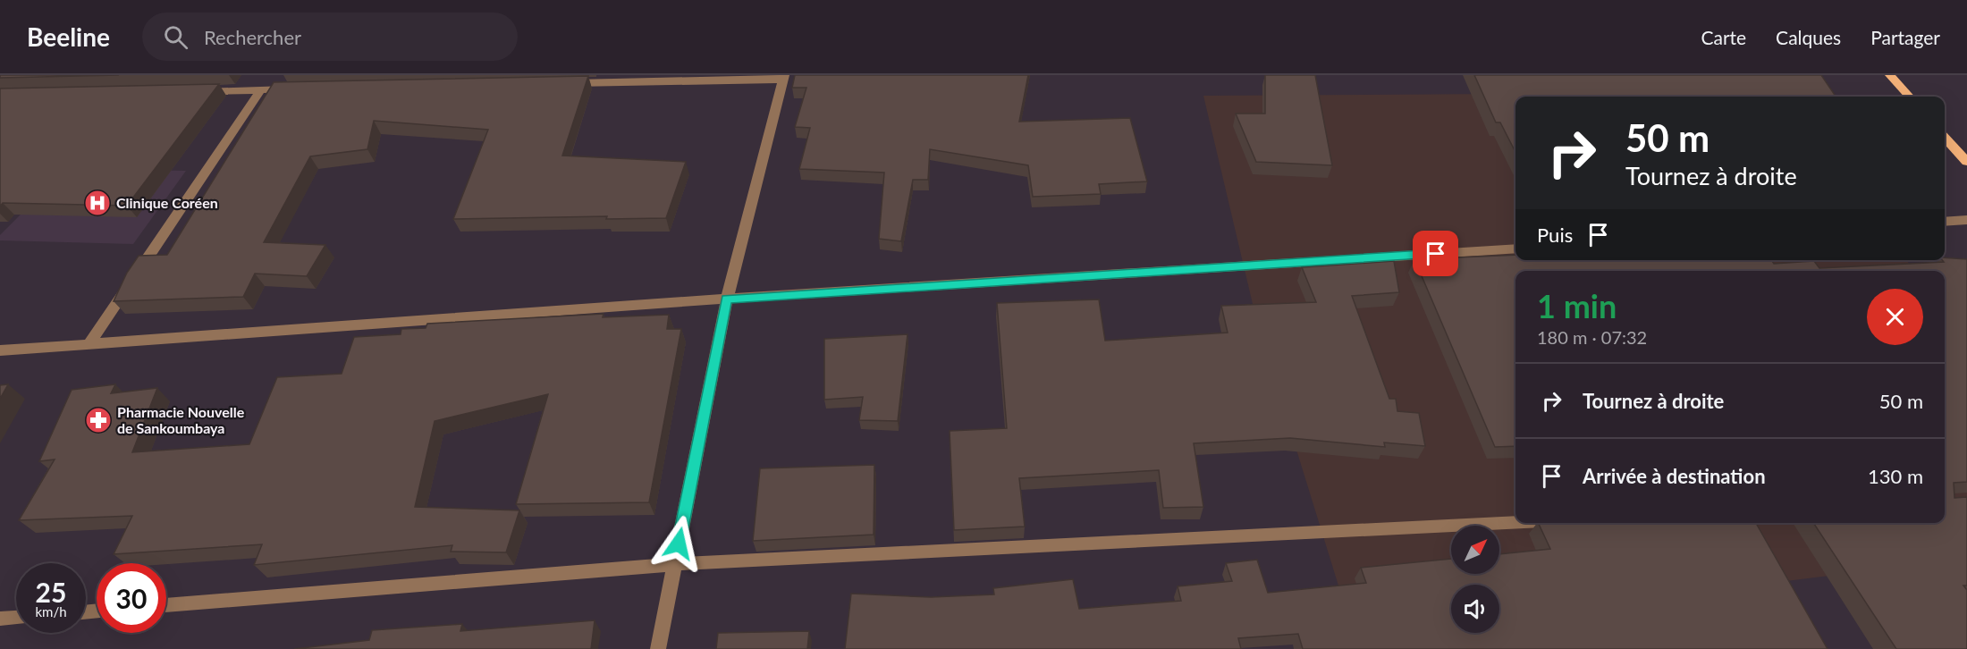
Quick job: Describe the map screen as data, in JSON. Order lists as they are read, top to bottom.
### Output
{
  "places": {
    "hospital": ["Clinique Coréen"],
    "pharmacy": ["Pharmacie Nouvelle de Sankoumbaya"]
  },
  "north": "top right",
  "page": {
    "header": "Beeline",
    "search": "Rechercher",
    "nav": ["Carte", "Calques", "Partager"],
    "turn": ["50 m", "Tournez à droite"],
    "then": "Puis",
    "heading": ["1 min", "180 m · 07:32"],
    "list": [
      {
        "name": "Tournez à droite",
        "value": "50 m"
      },
      {
        "name": "Arrivée à destination",
        "value": "130 m"
      }
    ],
    "speed": "25 km/h",
    "limit": "30"
  }
}
